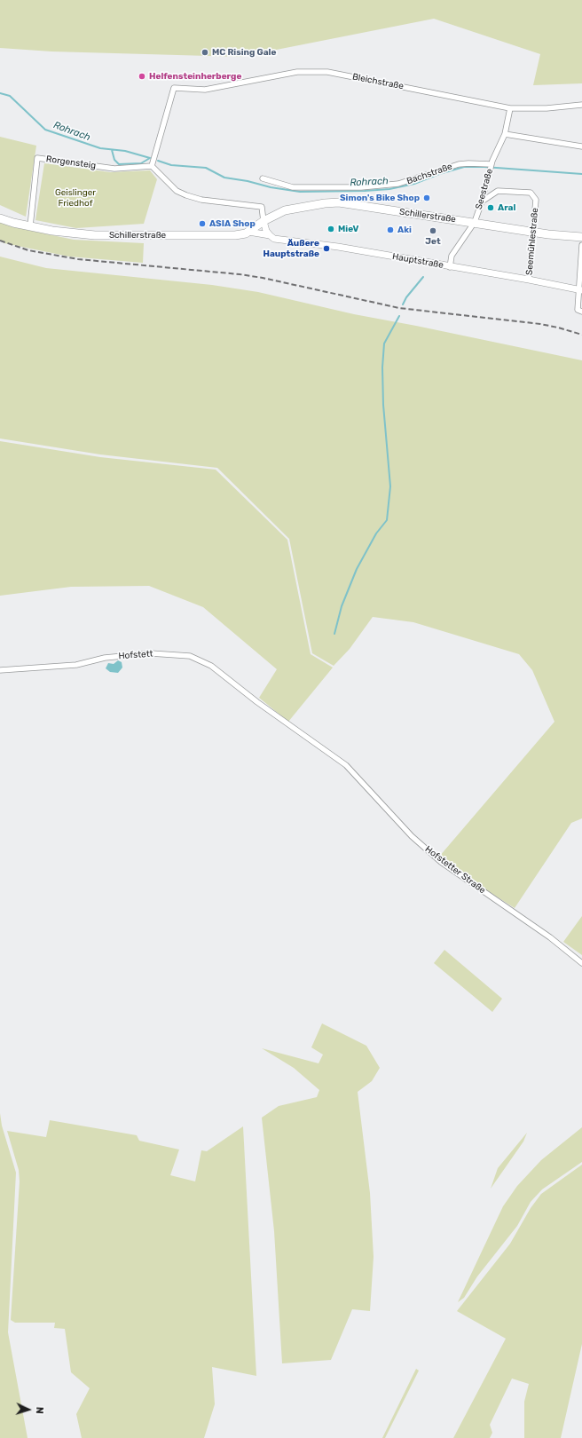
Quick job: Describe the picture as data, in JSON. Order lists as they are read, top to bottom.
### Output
{
  "streets": {
    "main road": ["Schillerstraße"],
    "street": [
      "Bleichstraße",
      "Rorgensteig",
      "Bachstraße",
      "Seestraße",
      "Seemühlestraße",
      "Hauptstraße",
      "Hofstett",
      "Hofstetter Straße"
    ]
  },
  "crossings": [
    ["Bleichstraße", "Rorgensteig"],
    ["Bleichstraße", "Seestraße"],
    ["Rorgensteig", "Schillerstraße"],
    ["Bachstraße", "Seestraße"],
    ["Seestraße", "Schillerstraße"],
    ["Seestraße", "Seemühlestraße"],
    ["Seestraße", "Hauptstraße"],
    ["Schillerstraße", "Seemühlestraße"],
    ["Schillerstraße", "Hauptstraße"],
    ["Seemühlestraße", "Hauptstraße"],
    ["Hofstett", "Hofstetter Straße"]
  ],
  "water": ["Rohrach"],
  "parks": ["Geislinger Friedhof"],
  "places": [
    "MC Rising Gale",
    "Helfensteinherberge",
    "Simon's Bike Shop",
    "Aral",
    "ASIA Shop",
    "MieV",
    "Aki",
    "Jet",
    "Äußere Hauptstraße"
  ],
  "north": "right"
}
